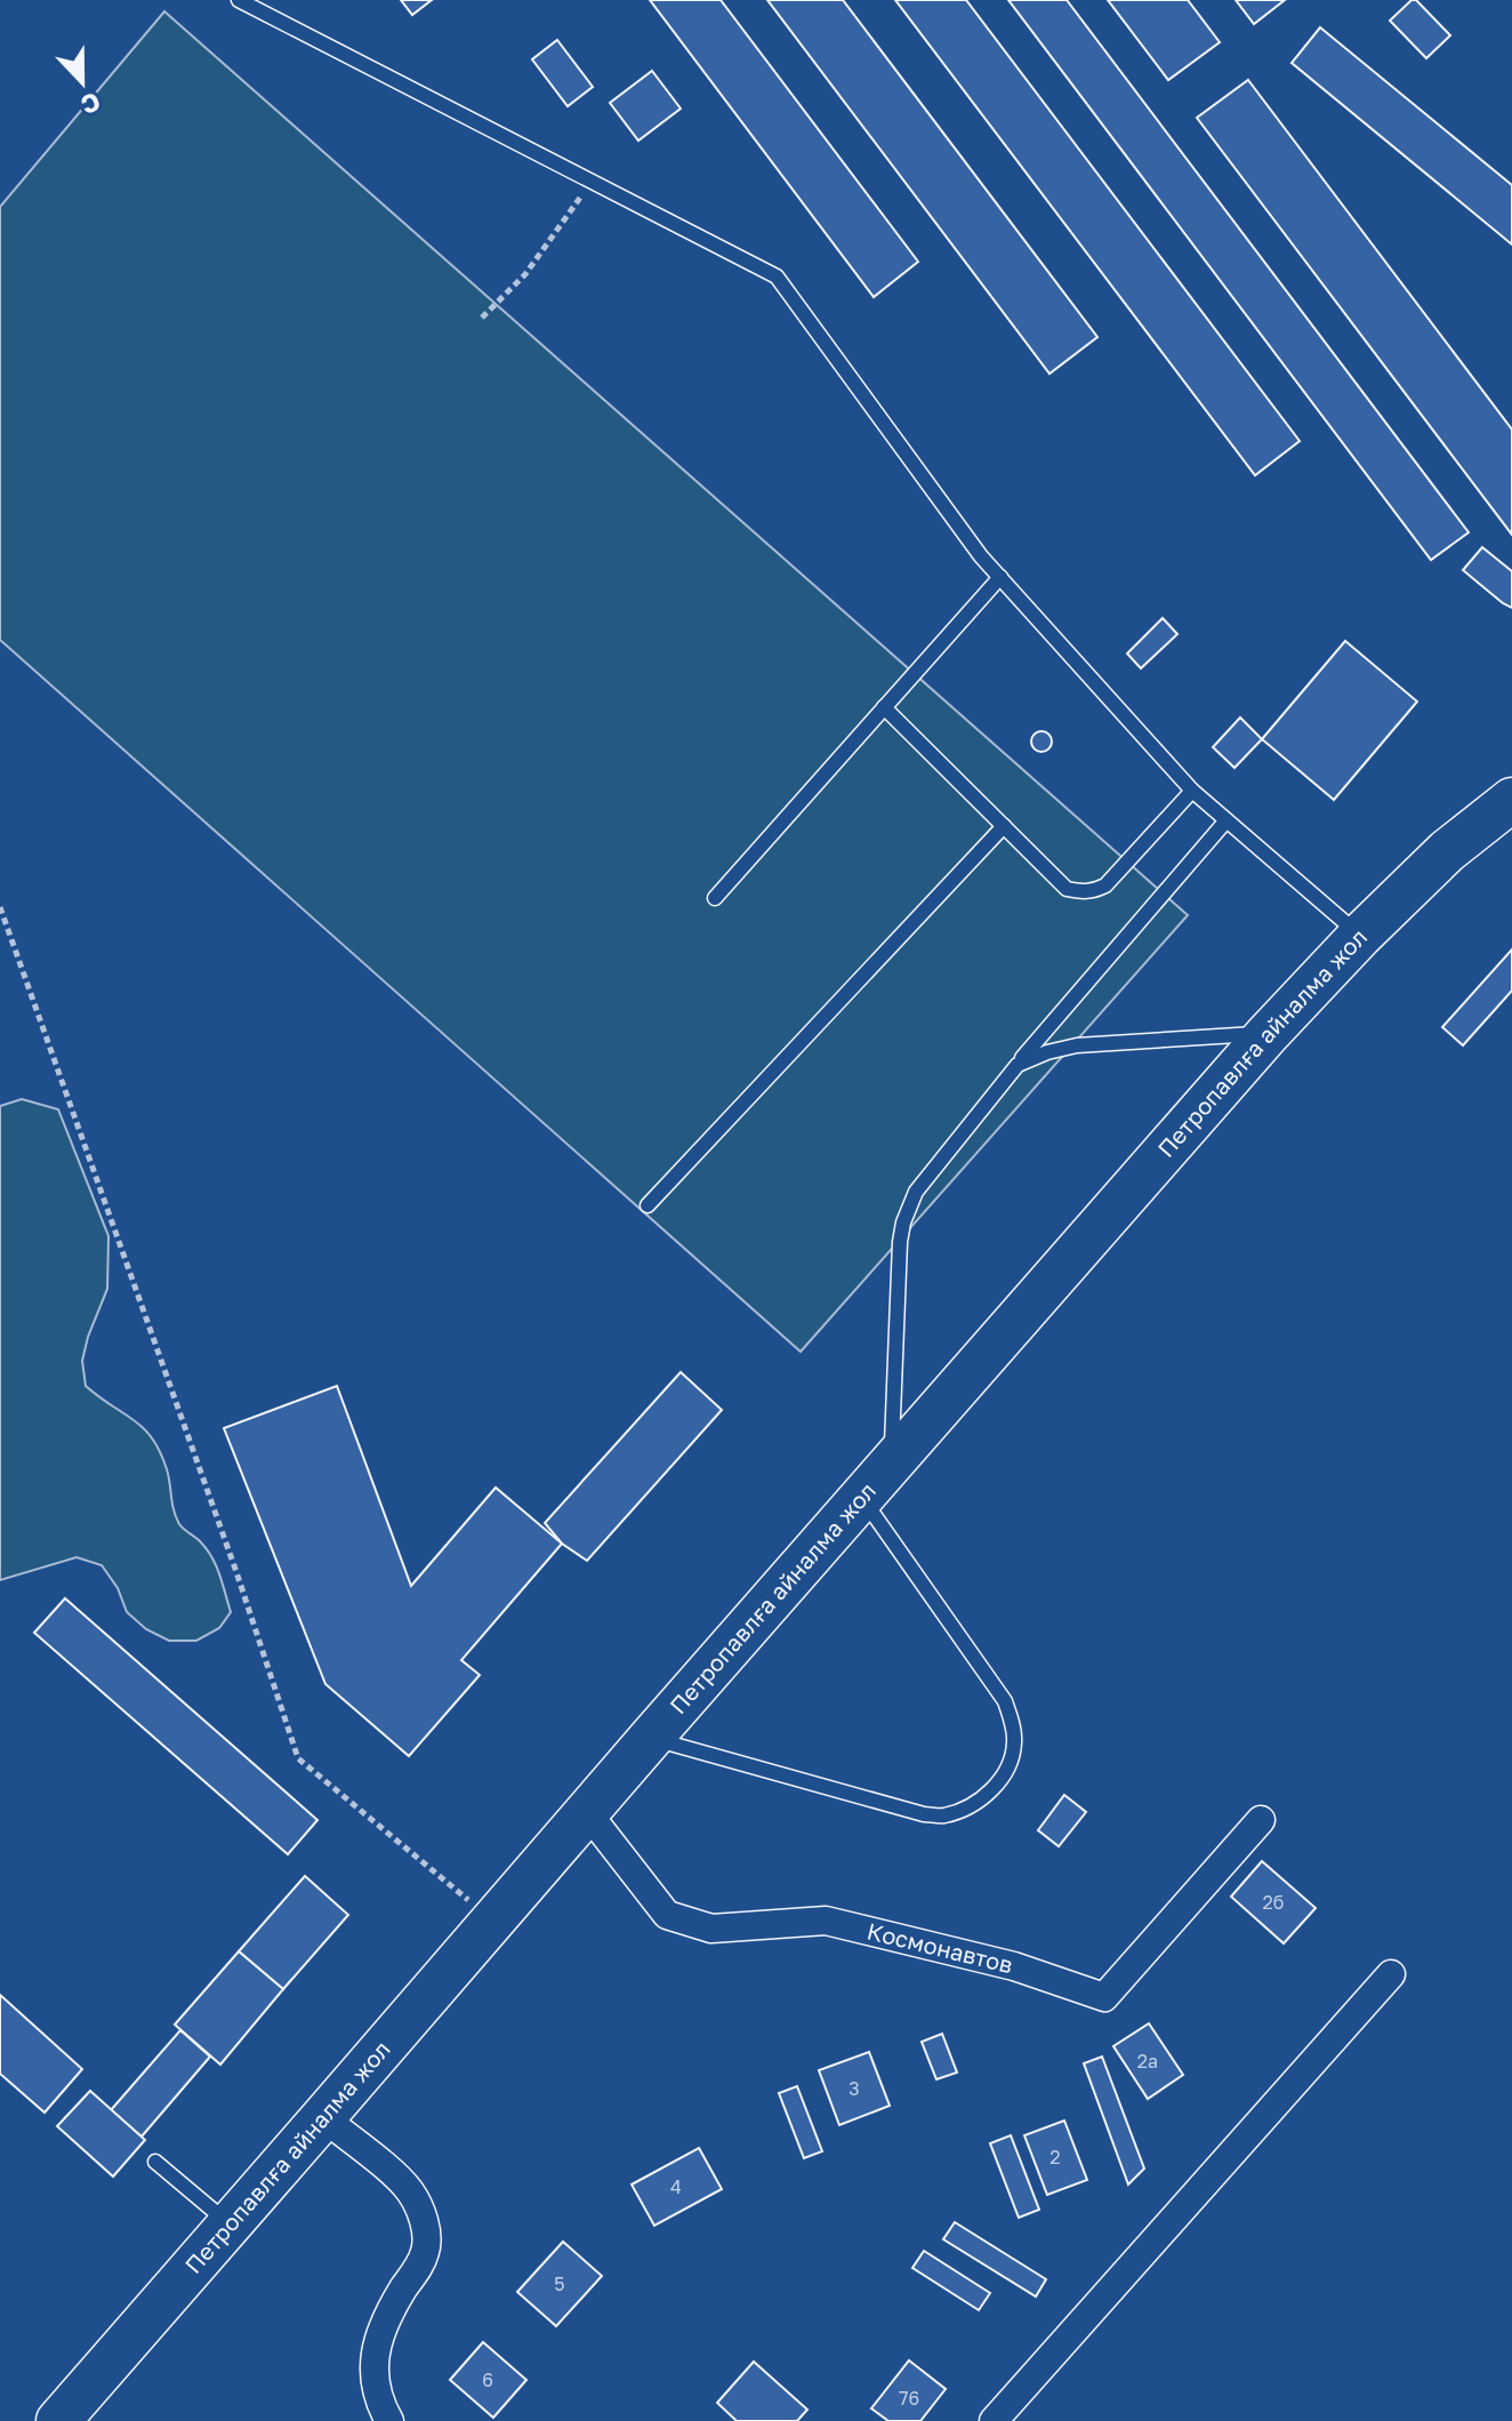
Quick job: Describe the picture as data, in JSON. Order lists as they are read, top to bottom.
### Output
{
  "streets": {
    "highway": ["Петропавлға айналма жол"],
    "street": ["Космонавтов"]
  },
  "crossings": [
    ["Петропавлға айналма жол", "Космонавтов"]
  ],
  "house_numbers": [
    "2б",
    "2а",
    "3",
    "2",
    "4",
    "5",
    "6",
    "76"
  ],
  "north": "bottom"
}
